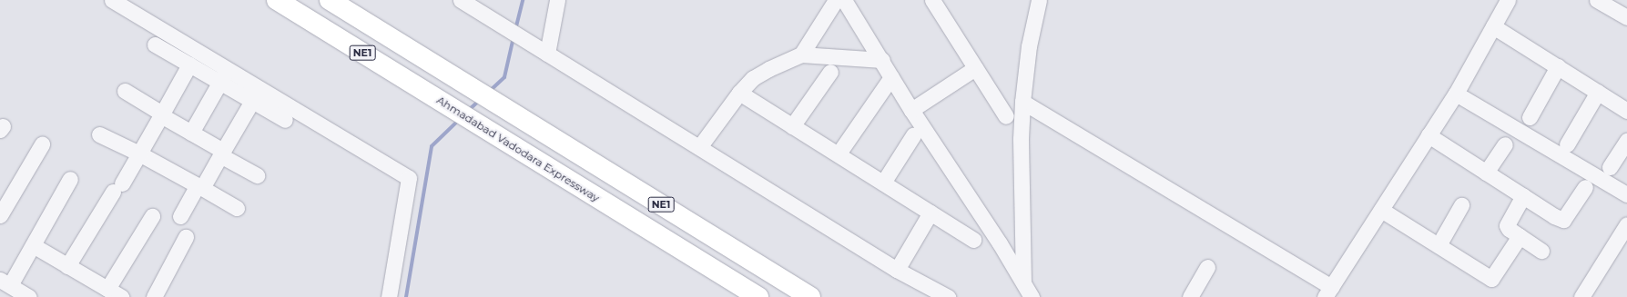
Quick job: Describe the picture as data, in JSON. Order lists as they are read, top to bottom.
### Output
{
  "streets": {
    "highway": ["NE1", "Ahmadabad Vadodara Expressway"]
  }
}
